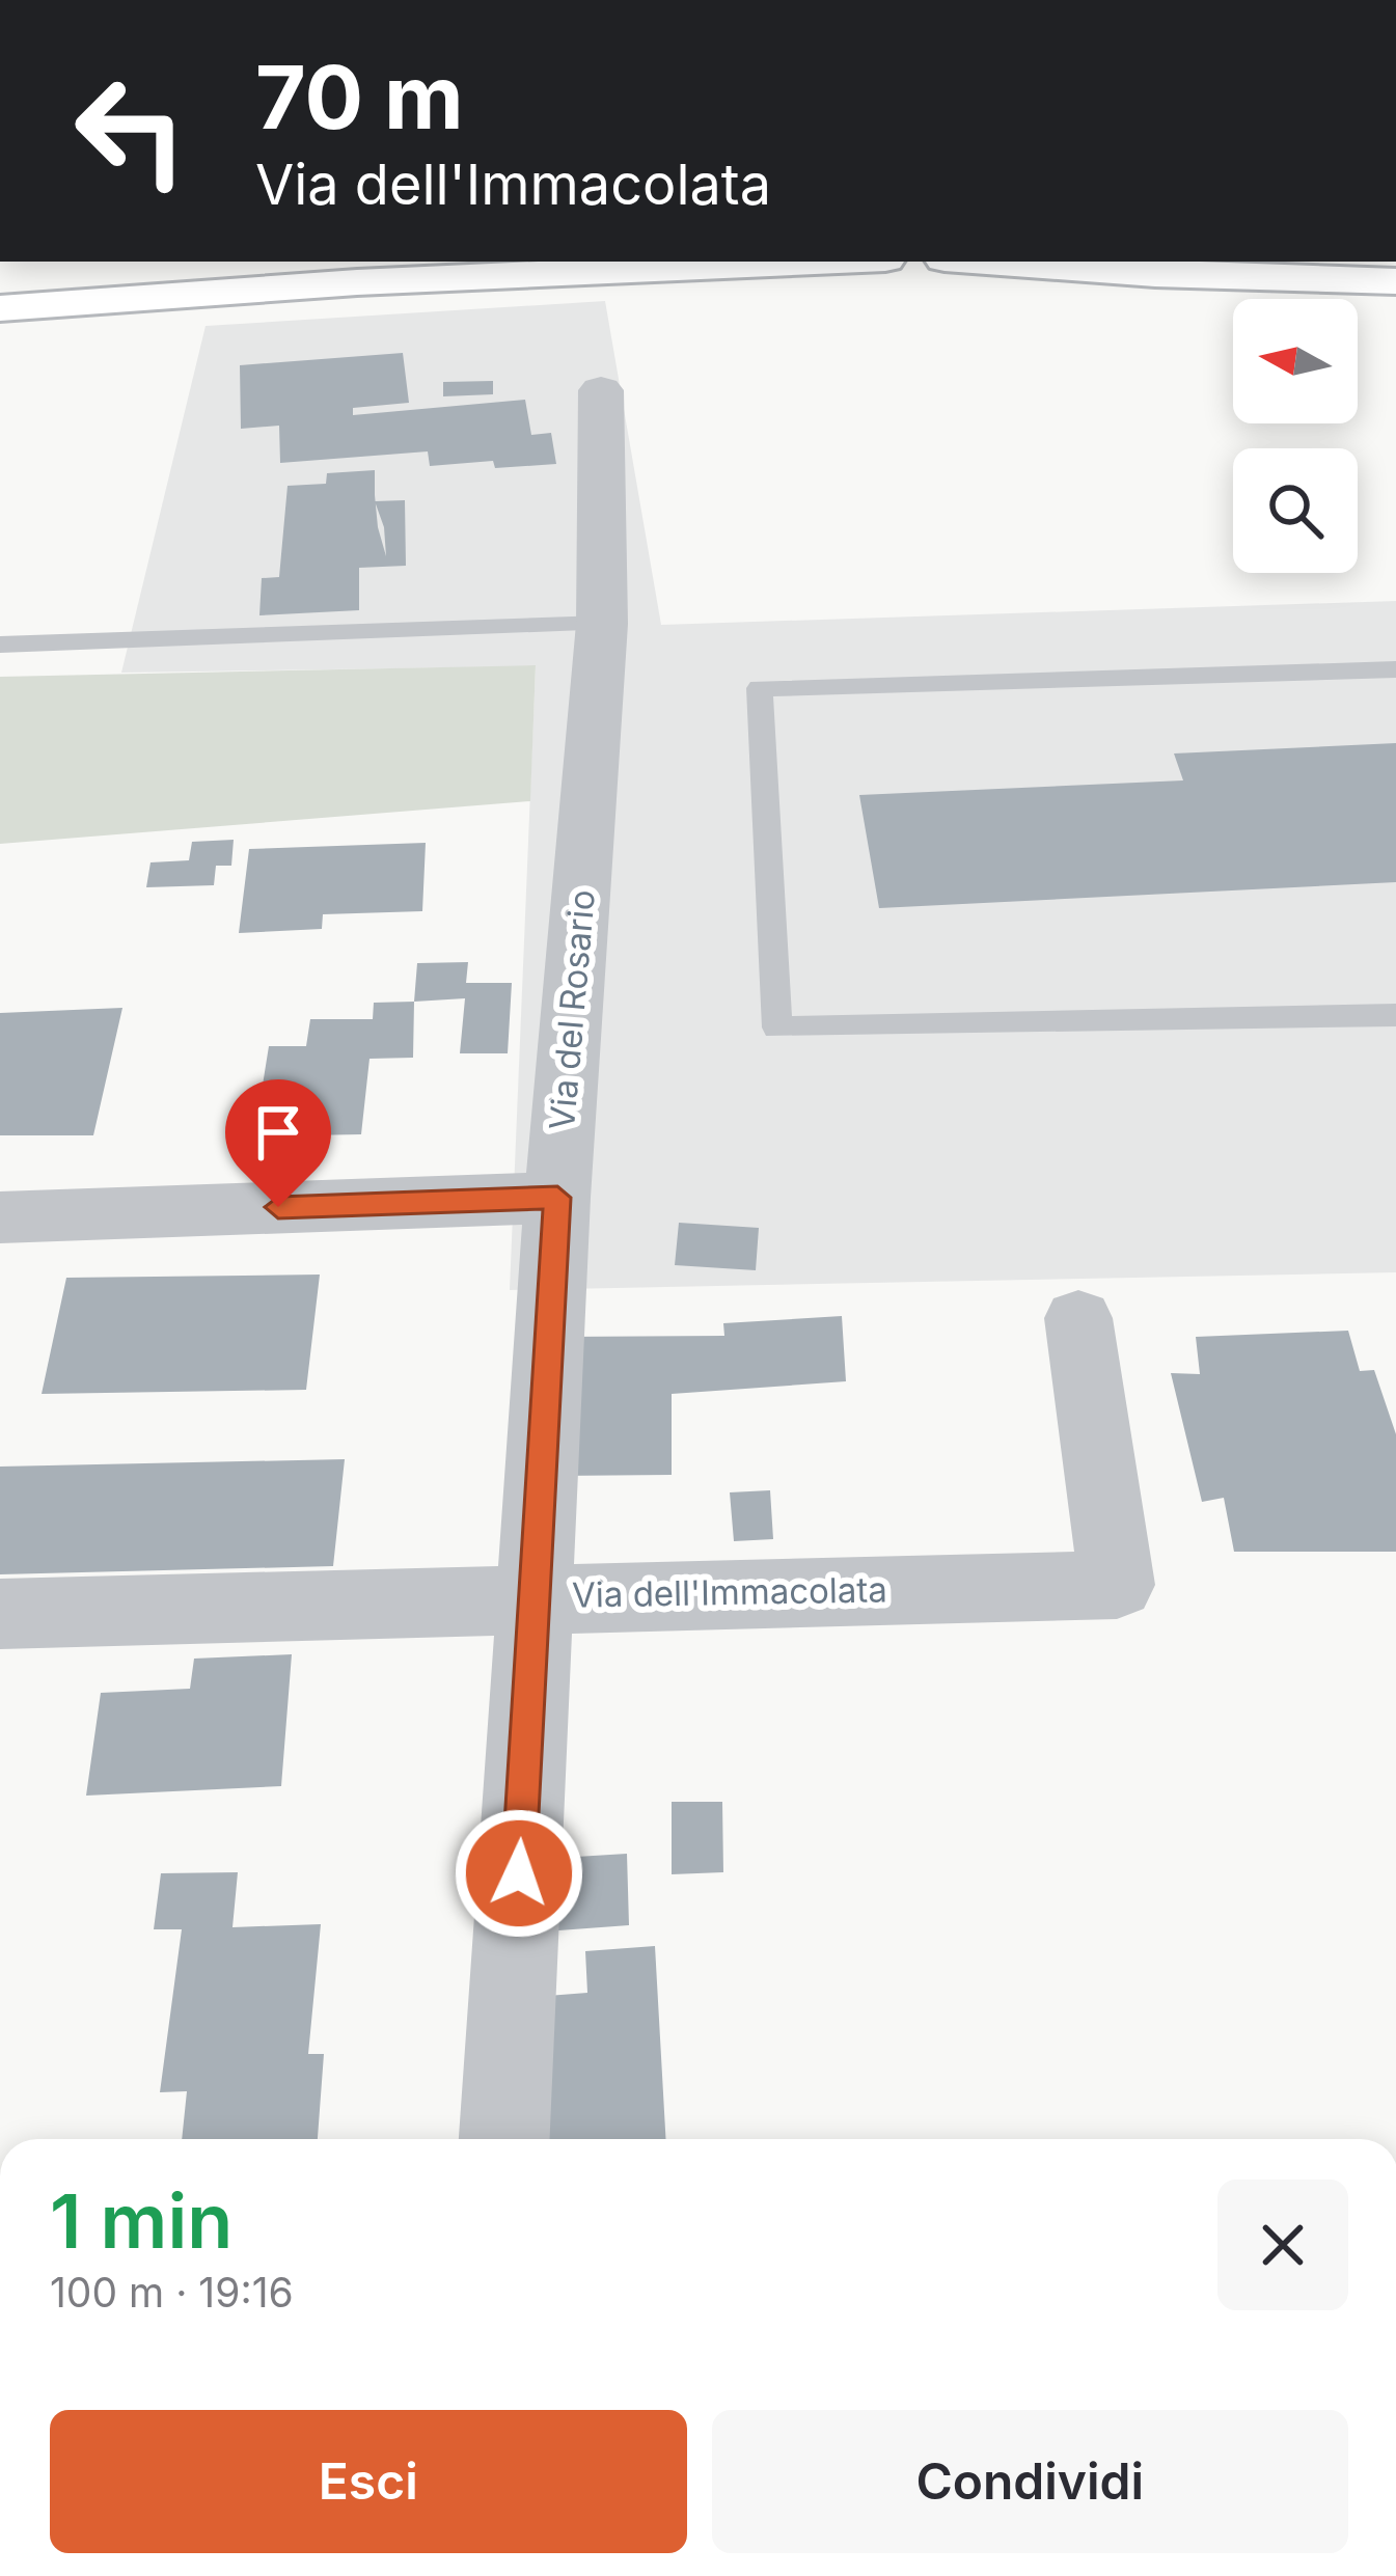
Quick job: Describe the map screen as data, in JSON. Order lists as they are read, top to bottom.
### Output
{
  "streets": {
    "street": ["Via del Rosario", "Via dell'Immacolata"]
  },
  "crossings": [
    ["Via del Rosario", "Via dell'Immacolata"]
  ],
  "north": "left",
  "page": {
    "turn": ["70 m", "Via dell'Immacolata"],
    "heading": ["1 min", "100 m · 19:16"],
    "buttons": ["Esci", "Condividi"]
  }
}
